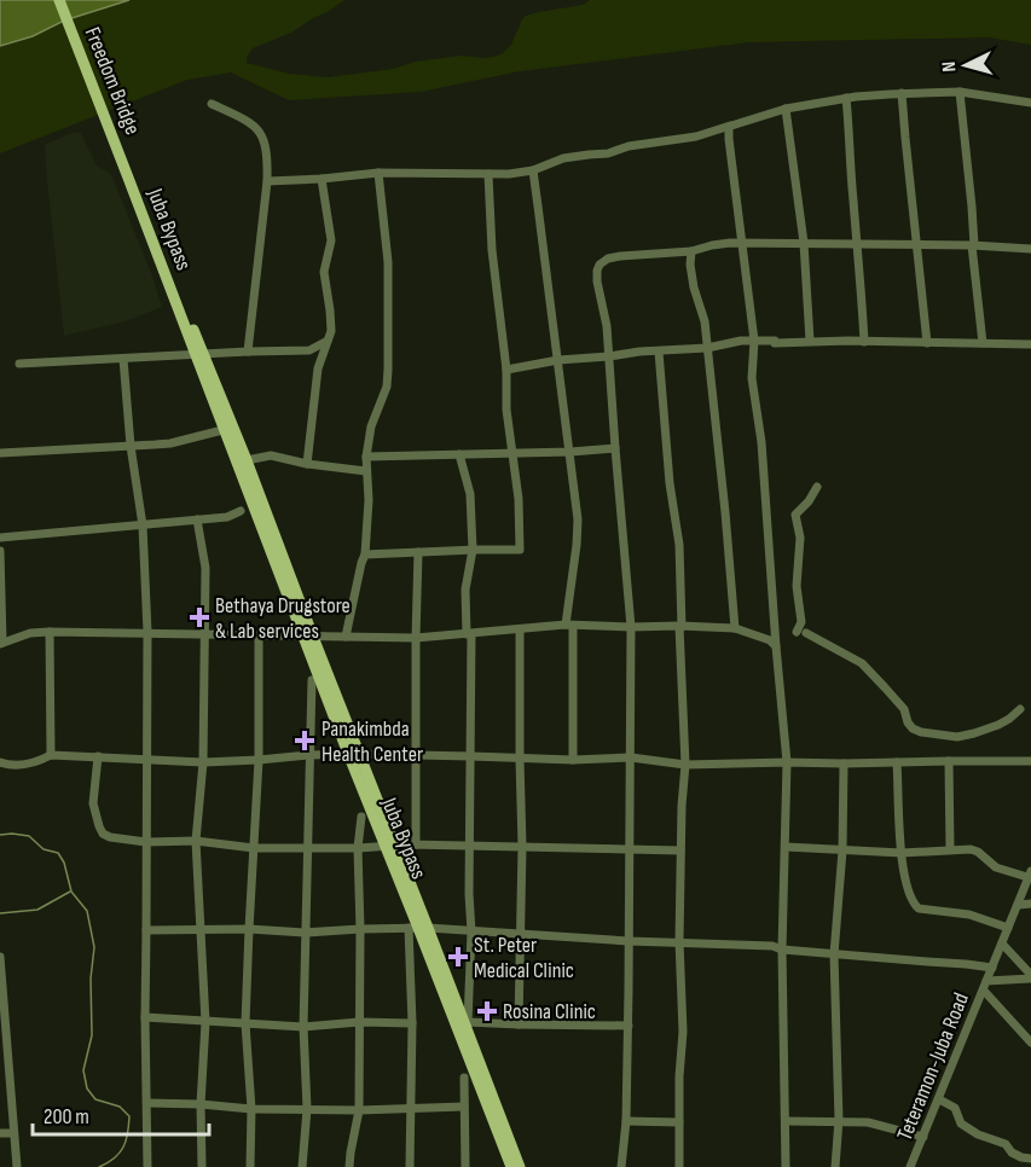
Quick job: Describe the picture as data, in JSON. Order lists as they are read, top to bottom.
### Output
{
  "streets": {
    "main road": ["Freedom Bridge", "Juba Bypass"],
    "street": ["Teteramon-Juba Road"]
  },
  "crossings": [
    ["Freedom Bridge", "Juba Bypass"]
  ],
  "places": {
    "health": [
      "Bethaya Drugstore & Lab services",
      "Panakimbda Health Center",
      "St. Peter Medical Clinic",
      "Rosina Clinic"
    ]
  },
  "scale_bar": "200 m",
  "north": "left"
}
